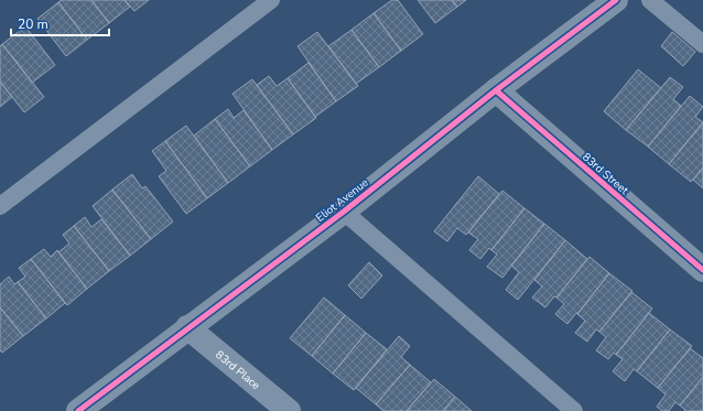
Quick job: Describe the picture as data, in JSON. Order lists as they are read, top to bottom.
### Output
{
  "streets": {
    "street": ["83rd Street", "Eliot Avenue", "83rd Place"]
  },
  "crossings": [
    ["83rd Street", "Eliot Avenue"],
    ["Eliot Avenue", "83rd Place"]
  ],
  "scale_bar": "20 m"
}
